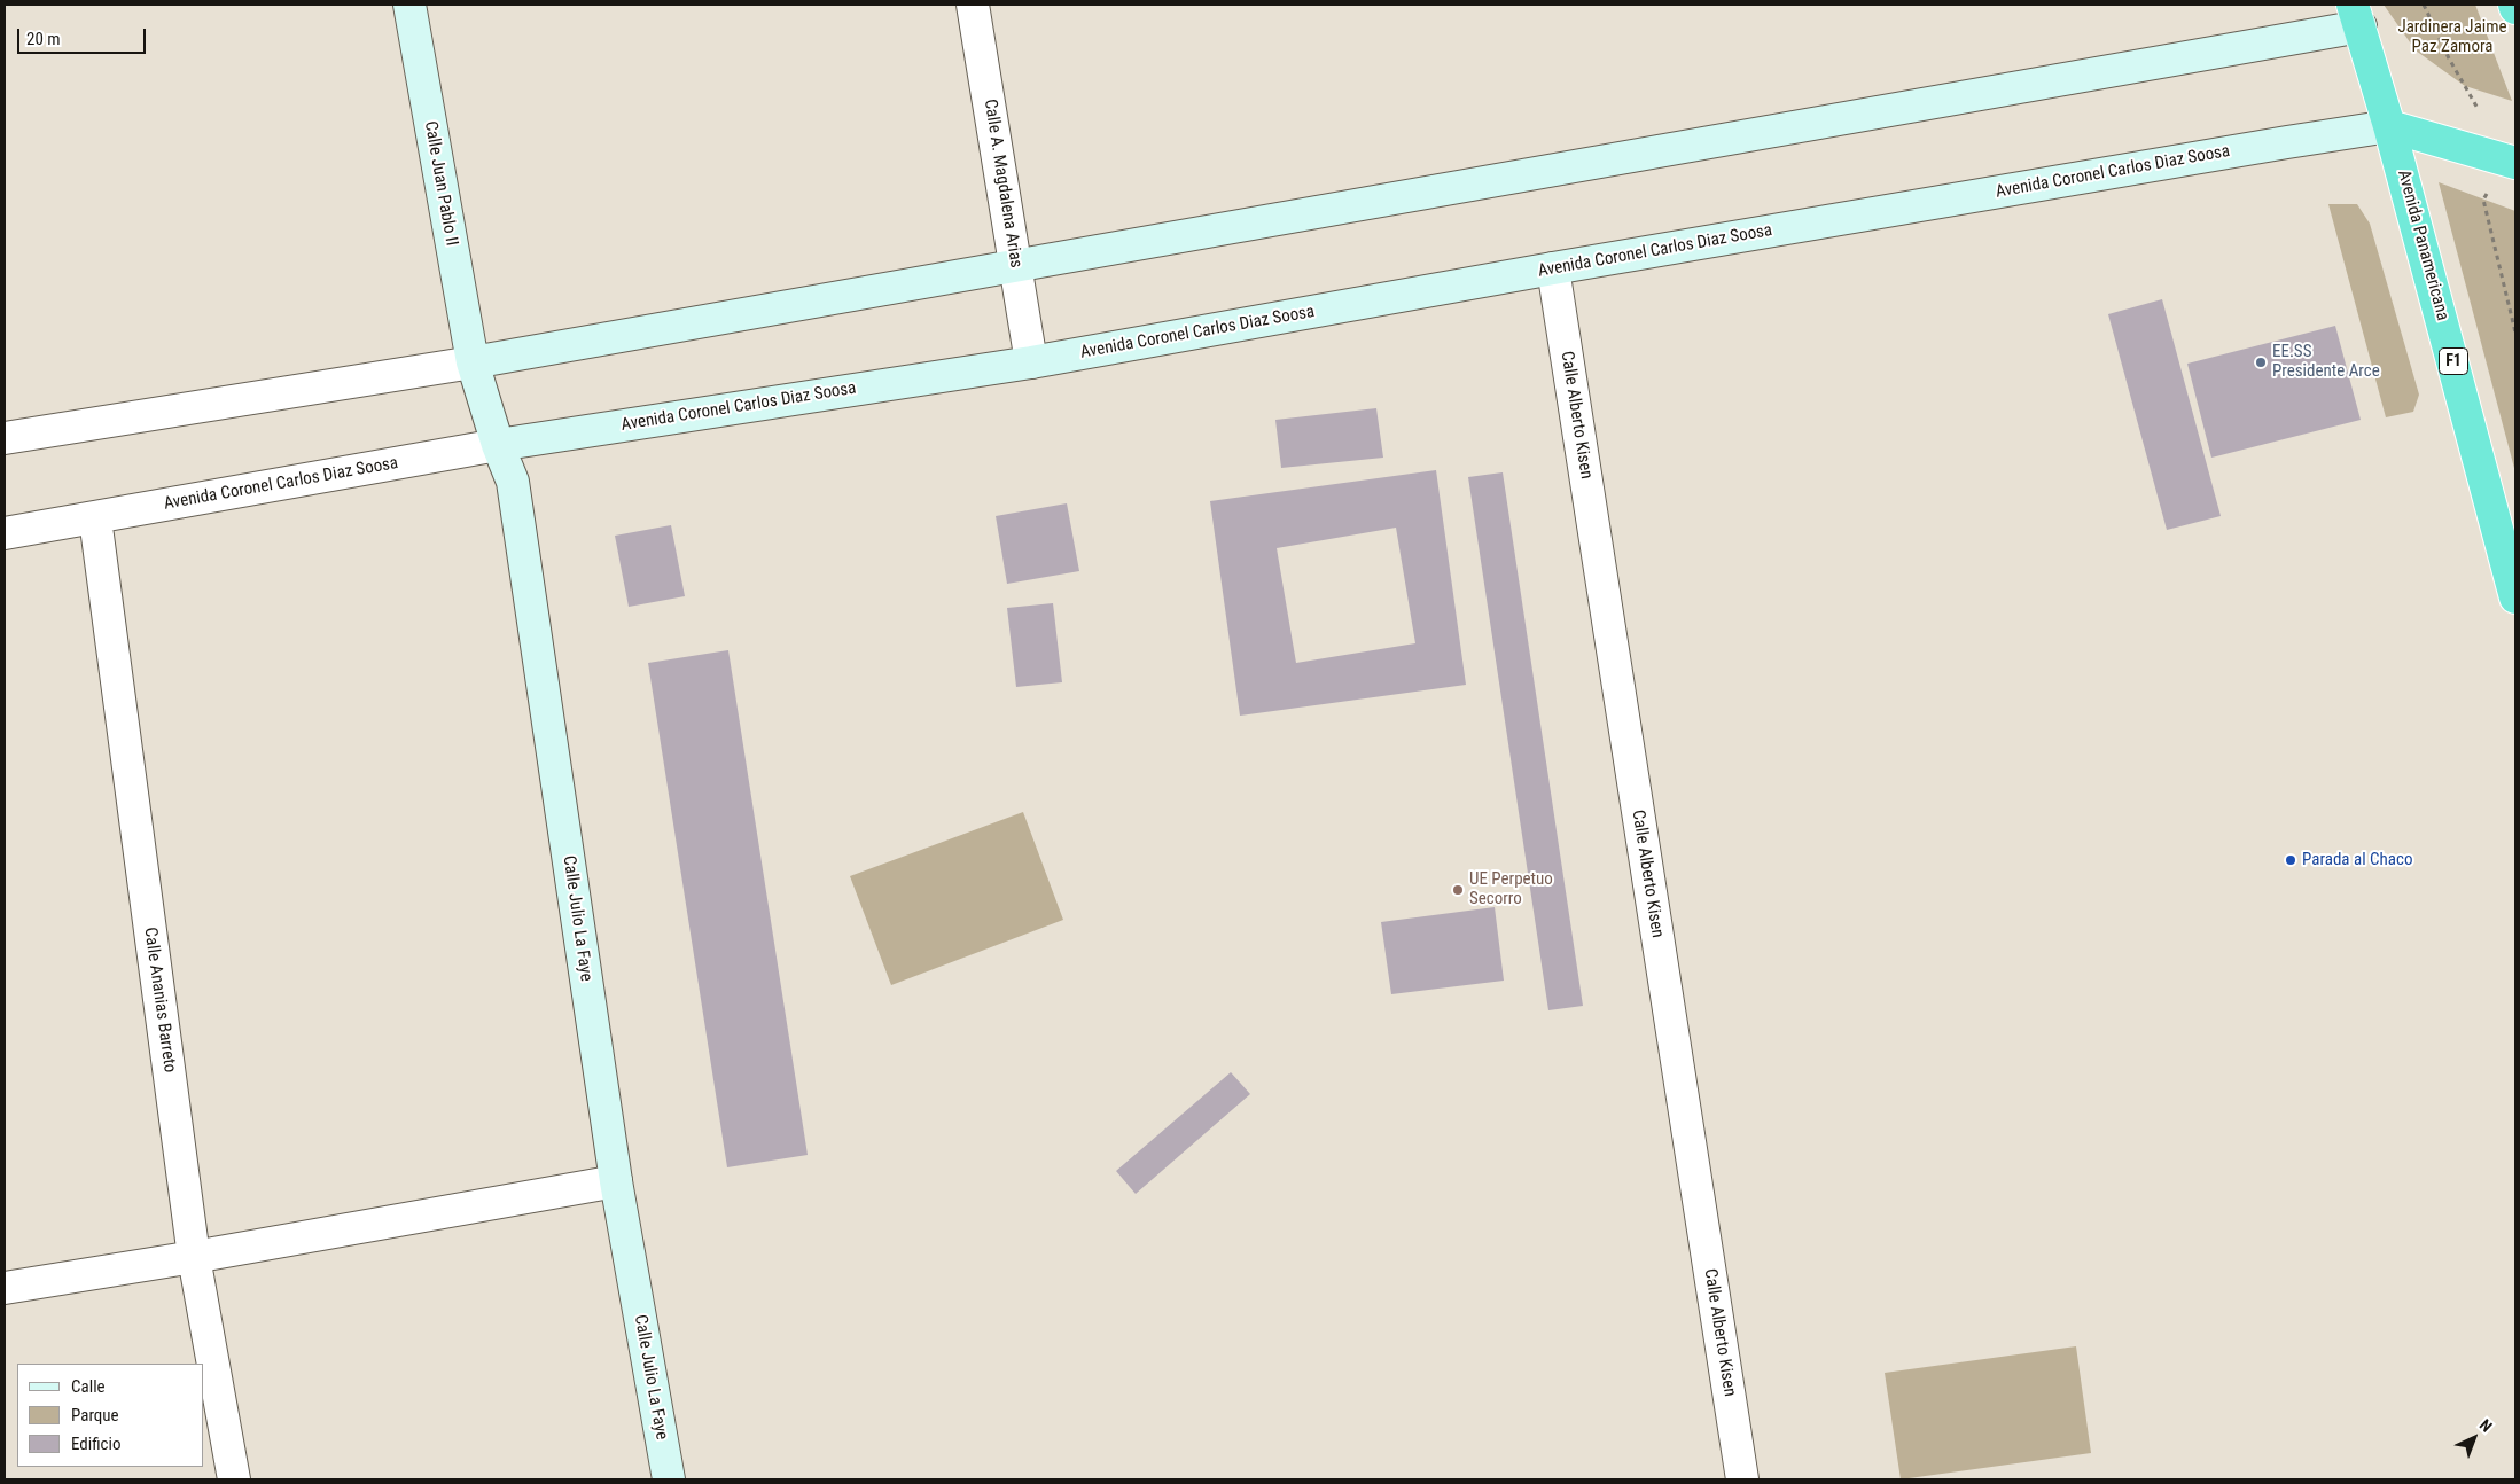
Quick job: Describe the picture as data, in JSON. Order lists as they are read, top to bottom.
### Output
{
  "streets": {
    "highway": ["Avenida Panamericana", "F1"],
    "main road": ["Avenida Coronel Carlos Diaz Soosa", "Calle Juan Pablo II", "Calle Julio La Faye"],
    "street": ["Calle A. Magdalena Arias", "Calle Alberto Kisen", "Calle Ananias Barreto"]
  },
  "crossings": [
    ["Avenida Coronel Carlos Diaz Soosa", "Calle A. Magdalena Arias"],
    ["Avenida Coronel Carlos Diaz Soosa", "Avenida Panamericana"],
    ["Avenida Coronel Carlos Diaz Soosa", "F1"],
    ["Avenida Coronel Carlos Diaz Soosa", "Calle Alberto Kisen"],
    ["Avenida Coronel Carlos Diaz Soosa", "Calle Julio La Faye"],
    ["Avenida Coronel Carlos Diaz Soosa", "Calle Ananias Barreto"],
    ["Calle Juan Pablo II", "Calle Julio La Faye"],
    ["Avenida Panamericana", "F1"]
  ],
  "parks": ["Jardinera Jaime Paz Zamora"],
  "places": ["EE.SS Presidente Arce", "Parada al Chaco", "UE Perpetuo Secorro"],
  "legend": ["Calle", "Parque", "Edificio"],
  "scale_bar": "20 m",
  "north": "top right"
}
